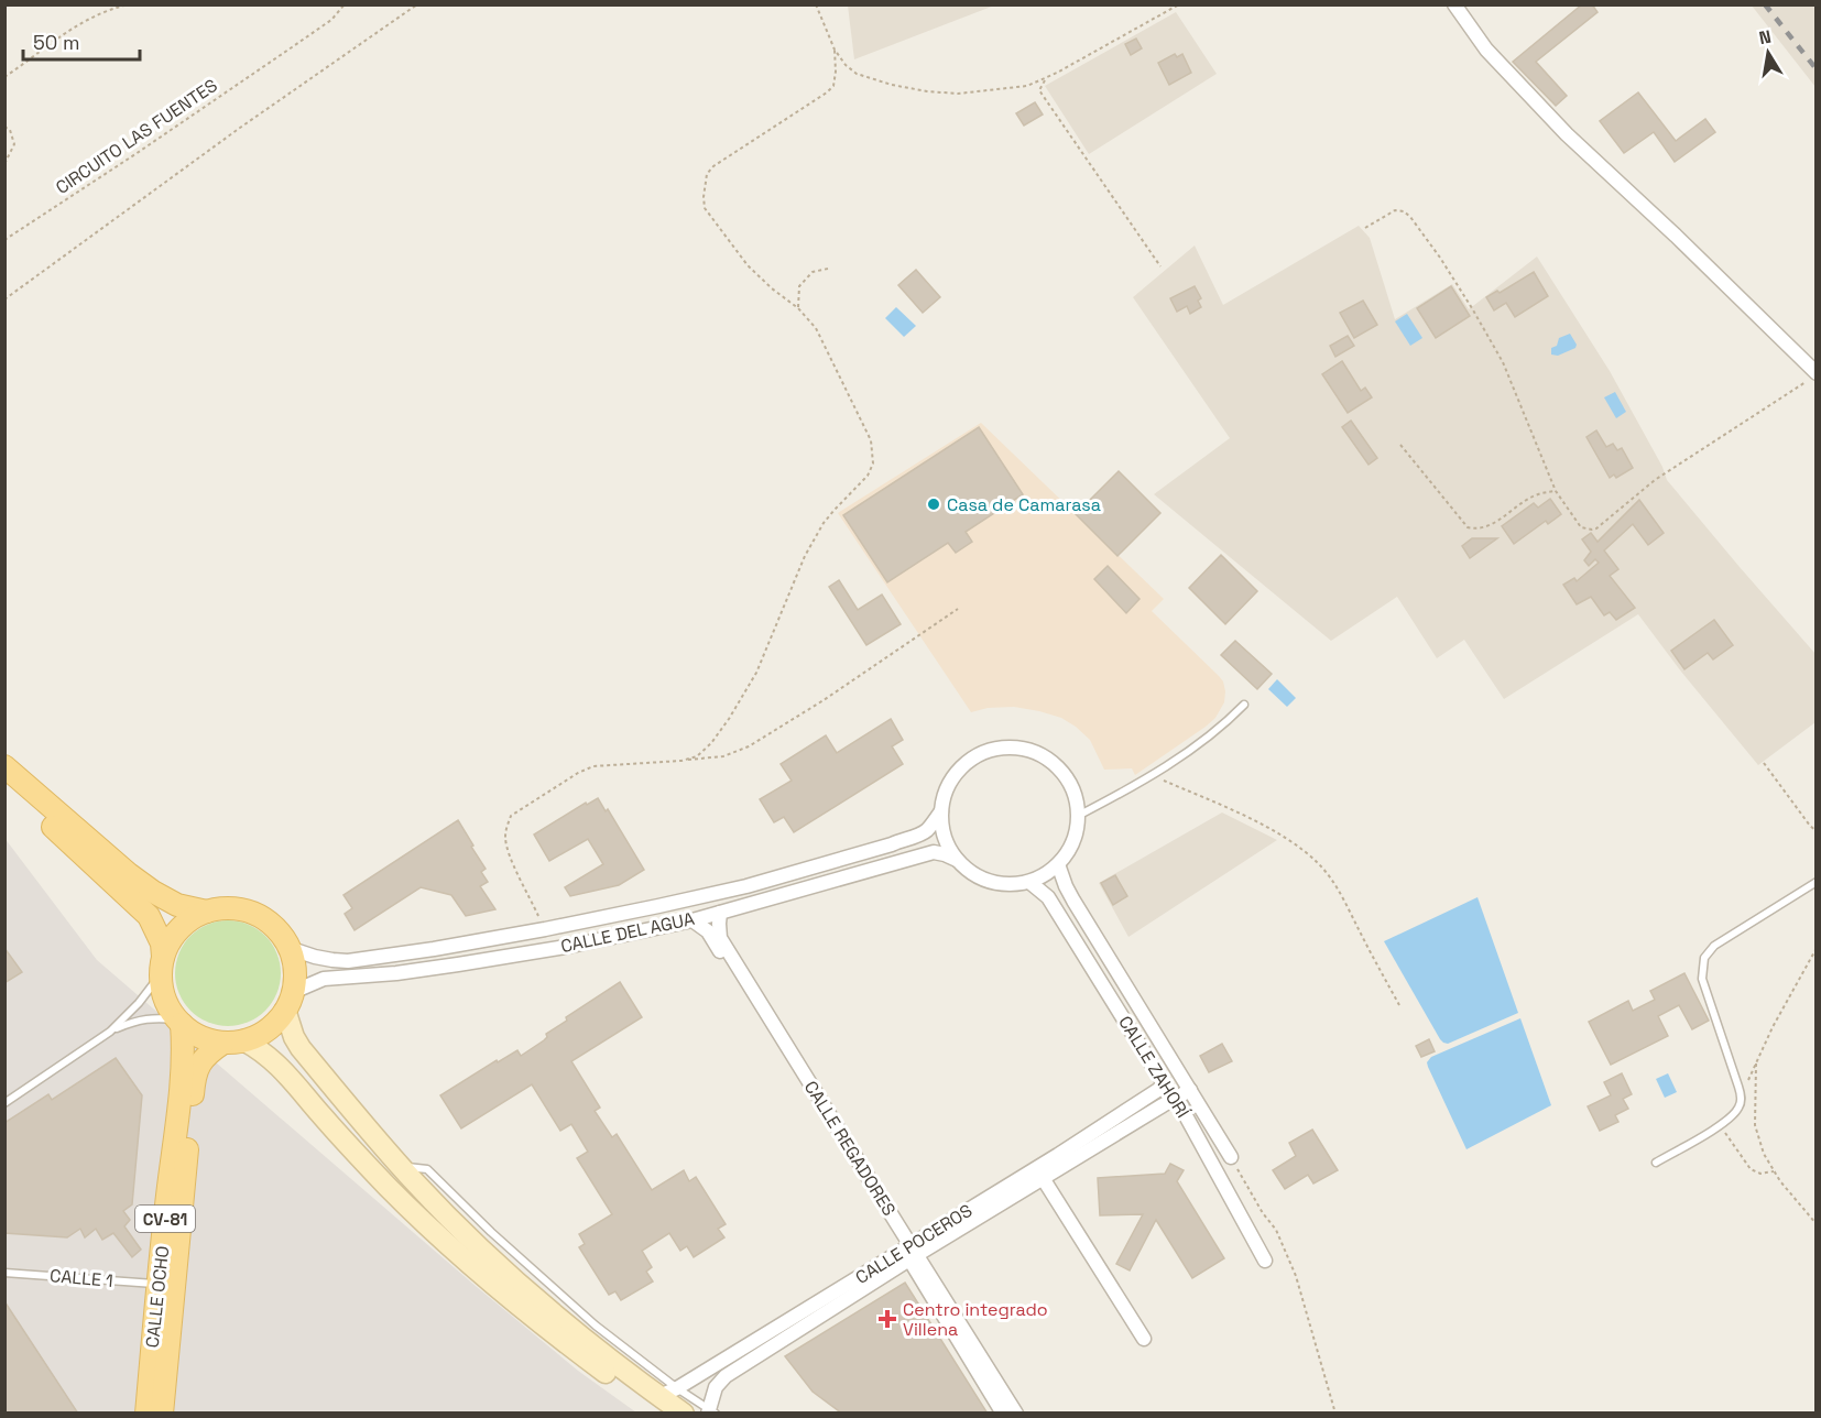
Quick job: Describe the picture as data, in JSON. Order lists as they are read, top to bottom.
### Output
{
  "streets": {
    "main road": ["CV-81", "CALLE OCHO"],
    "street": [
      "CALLE DEL AGUA",
      "CALLE ZAHORÍ",
      "CALLE REGADORES",
      "CALLE POCEROS"
    ],
    "lane": ["CALLE 1"],
    "path": ["CIRCUITO LAS FUENTES"]
  },
  "crossings": [
    ["CALLE DEL AGUA", "CALLE ZAHORÍ"],
    ["CALLE DEL AGUA", "CALLE REGADORES"],
    ["CALLE DEL AGUA", "CALLE OCHO"],
    ["CALLE ZAHORÍ", "CALLE POCEROS"],
    ["CALLE REGADORES", "CALLE POCEROS"],
    ["CALLE 1", "CALLE OCHO"]
  ],
  "places": {
    "other": ["Casa de Camarasa"],
    "health": ["Centro integrado Villena"]
  },
  "scale_bar": "50 m",
  "north": "top"
}
